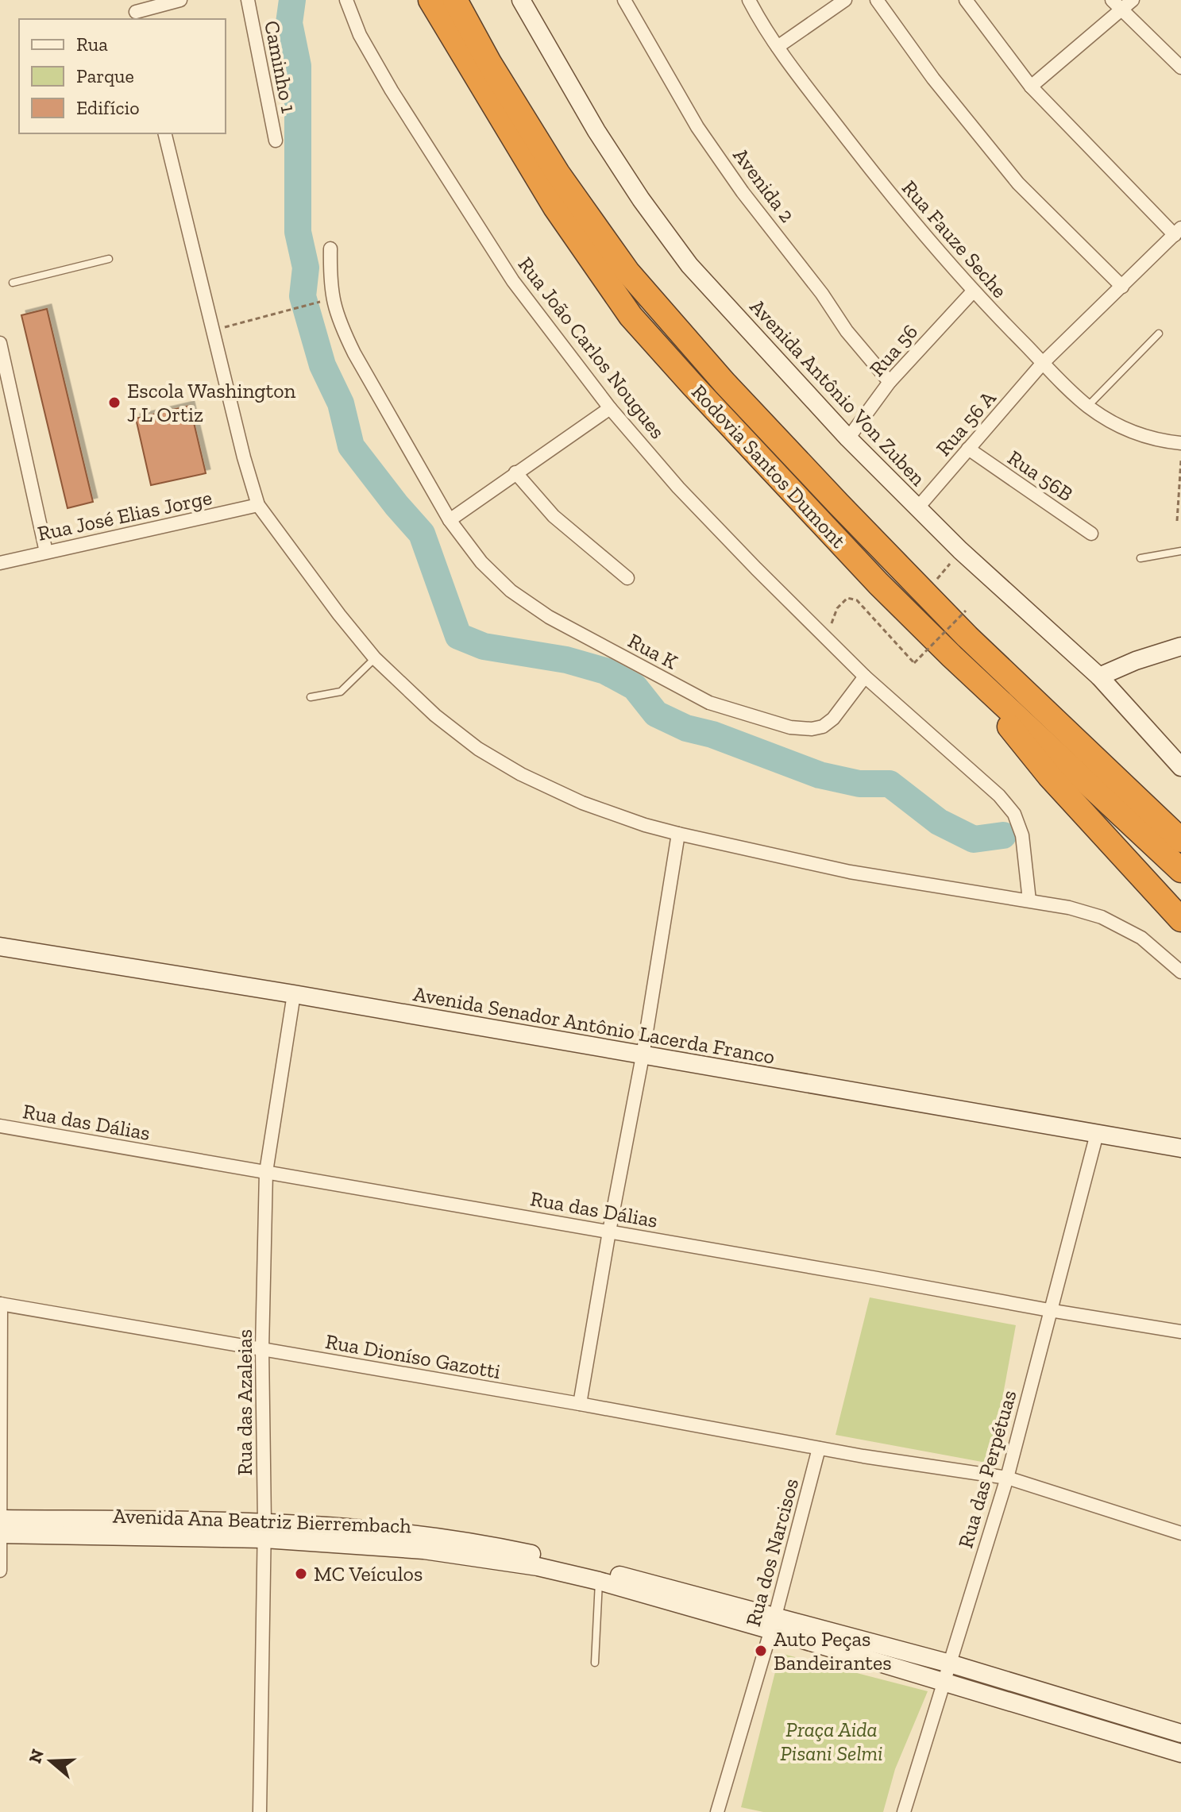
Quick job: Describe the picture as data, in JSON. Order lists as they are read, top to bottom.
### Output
{
  "streets": {
    "highway": ["Rodovia Santos Dumont"],
    "street": [
      "Caminho 1",
      "Avenida 2",
      "Rua Fauze Seche",
      "Rua João Carlos Nougues",
      "Rua 56",
      "Avenida Antônio Von Zuben",
      "Rua 56 A",
      "Rua 56B",
      "Rua José Elias Jorge",
      "Rua K",
      "Avenida Senador Antônio Lacerda Franco",
      "Rua das Dálias",
      "Rua Dioníso Gazotti",
      "Rua das Azaleias",
      "Rua das Perpétuas",
      "Avenida Ana Beatriz Bierrembach",
      "Rua dos Narcisos"
    ]
  },
  "crossings": [
    ["Avenida 2", "Rua 56"],
    ["Rua Fauze Seche", "Rua 56"],
    ["Rua Fauze Seche", "Rua 56 A"],
    ["Rua João Carlos Nougues", "Rua K"],
    ["Rua 56", "Avenida Antônio Von Zuben"],
    ["Avenida Antônio Von Zuben", "Rua 56 A"],
    ["Rua 56 A", "Rua 56B"],
    ["Avenida Senador Antônio Lacerda Franco", "Rua das Azaleias"],
    ["Avenida Senador Antônio Lacerda Franco", "Rua das Perpétuas"],
    ["Rua das Dálias", "Rua das Azaleias"],
    ["Rua das Dálias", "Rua das Perpétuas"],
    ["Rua Dioníso Gazotti", "Rua das Azaleias"],
    ["Rua Dioníso Gazotti", "Rua das Perpétuas"],
    ["Rua Dioníso Gazotti", "Rua dos Narcisos"],
    ["Rua das Azaleias", "Avenida Ana Beatriz Bierrembach"],
    ["Rua das Perpétuas", "Avenida Ana Beatriz Bierrembach"],
    ["Avenida Ana Beatriz Bierrembach", "Rua dos Narcisos"]
  ],
  "parks": ["Praça Aida Pisani Selmi"],
  "places": ["Escola Washington J L Ortiz", "MC Veículos", "Auto Peças Bandeirantes"],
  "legend": ["Rua", "Parque", "Edifício"],
  "north": "left"
}
